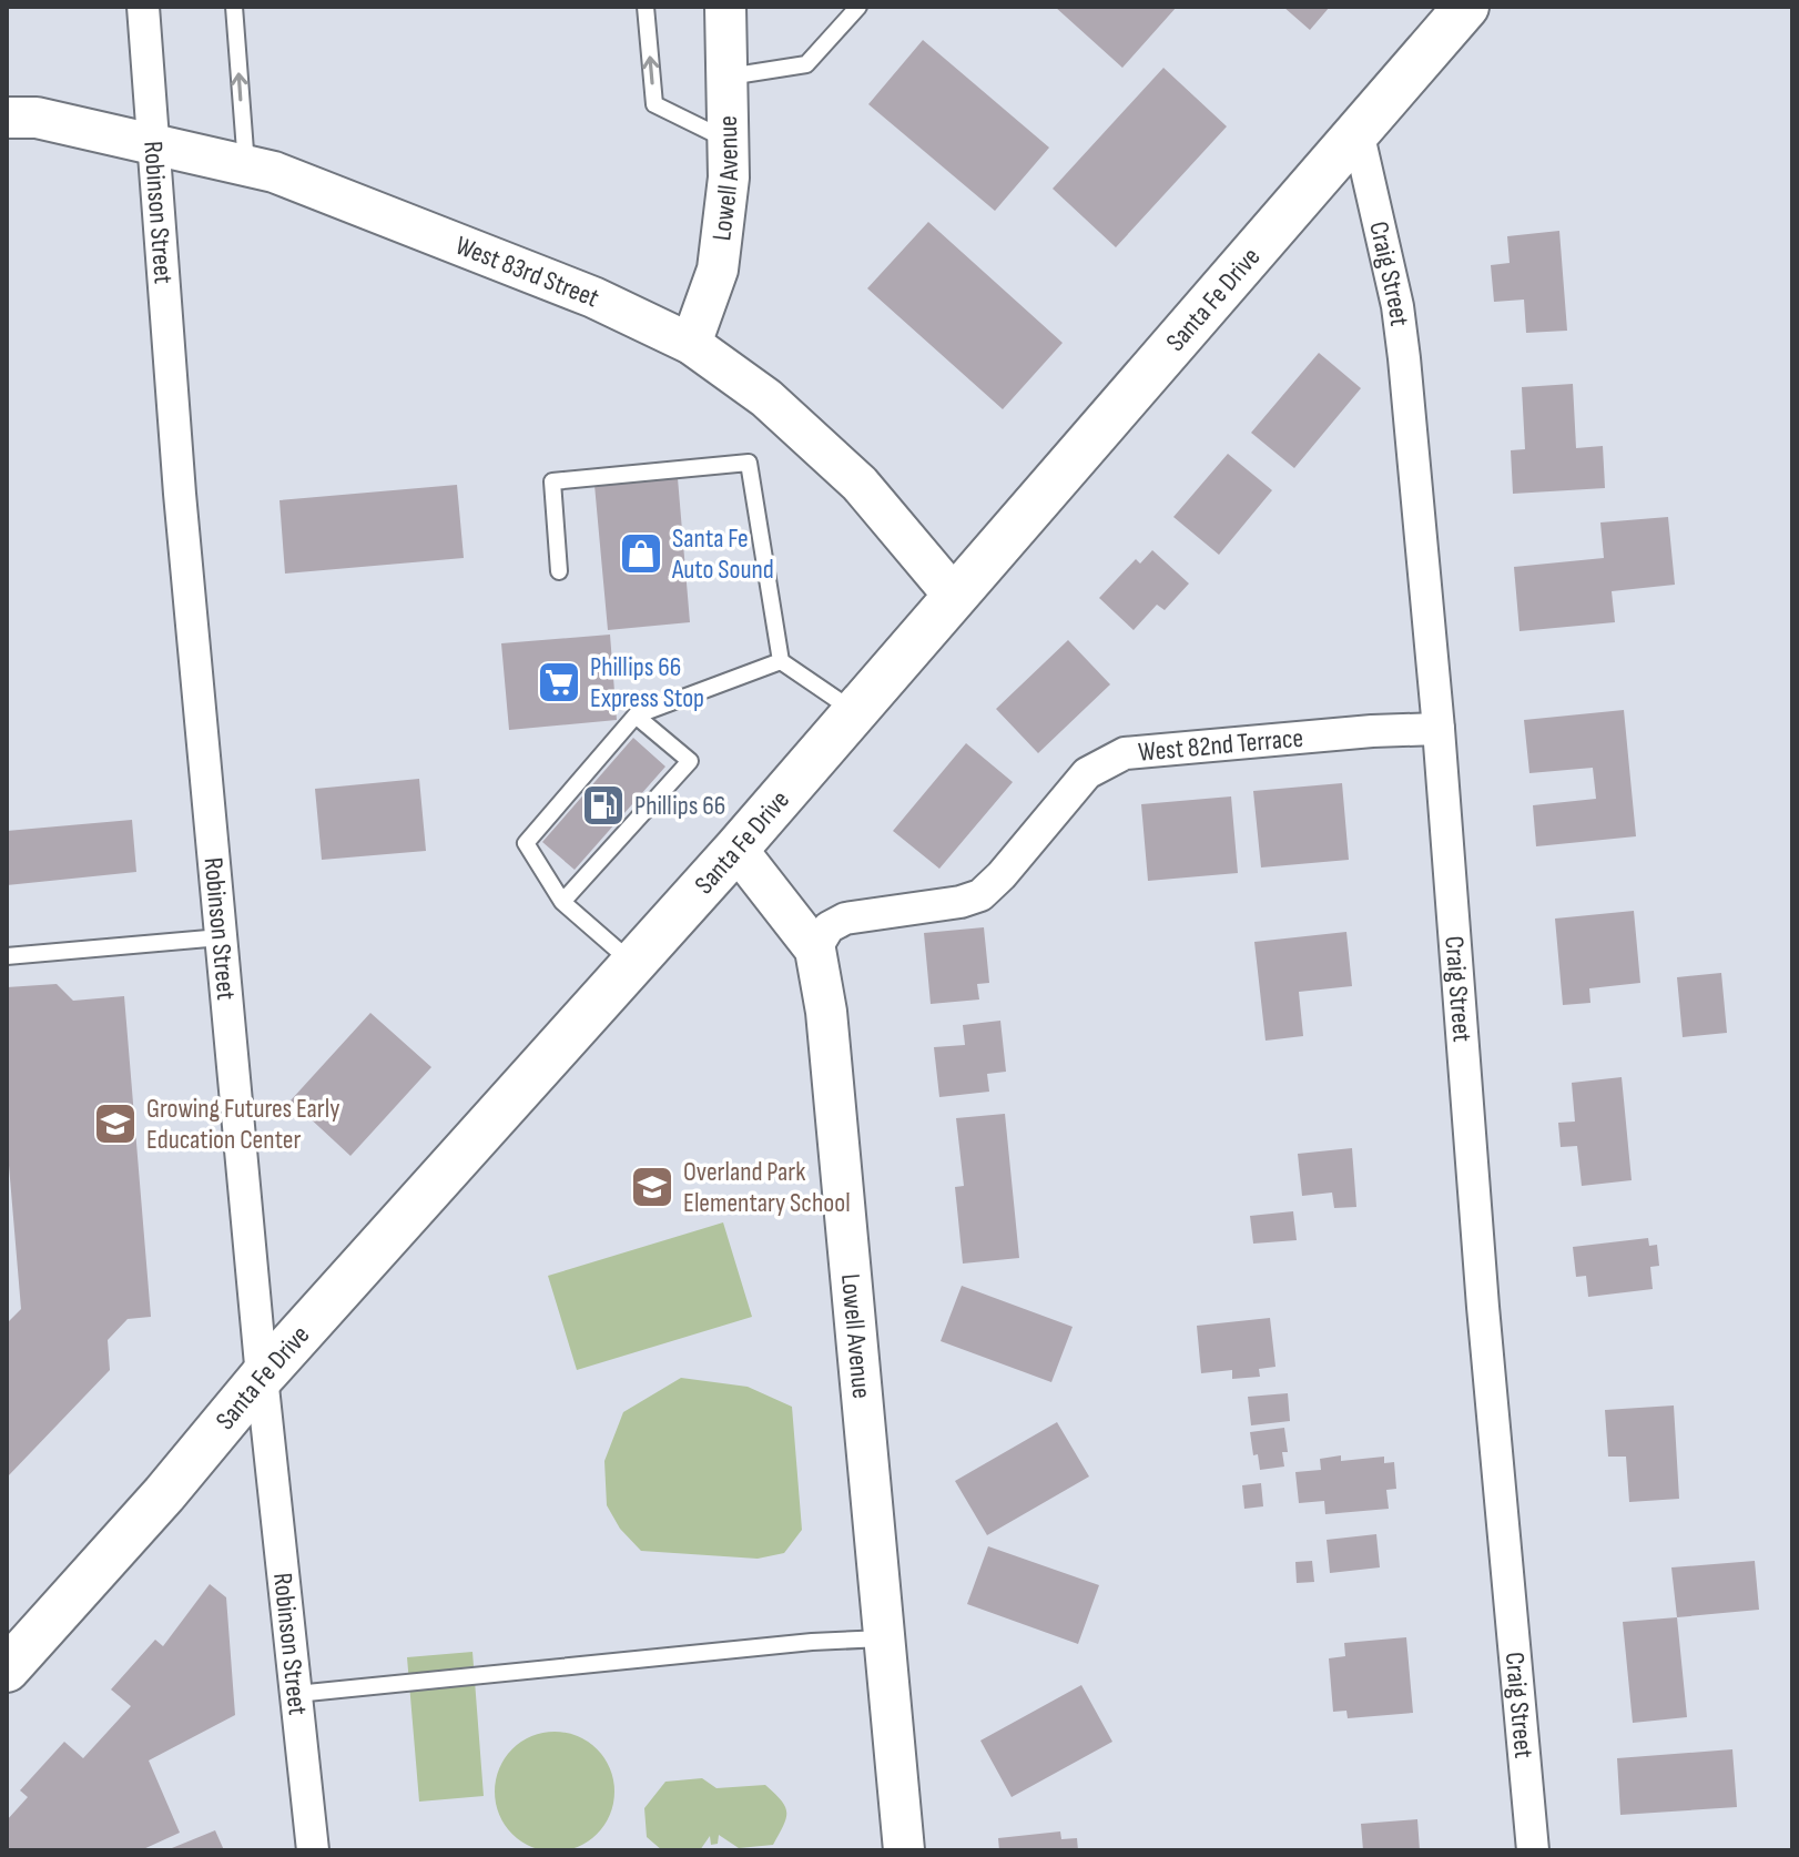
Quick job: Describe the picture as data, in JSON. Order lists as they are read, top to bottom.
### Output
{
  "streets": {
    "main road": ["Santa Fe Drive"],
    "street": [
      "Lowell Avenue",
      "Robinson Street",
      "West 83rd Street",
      "Craig Street",
      "West 82nd Terrace"
    ]
  },
  "crossings": [
    ["Lowell Avenue", "West 83rd Street"],
    ["Lowell Avenue", "Santa Fe Drive"],
    ["Lowell Avenue", "West 82nd Terrace"],
    ["Robinson Street", "West 83rd Street"],
    ["Robinson Street", "Santa Fe Drive"],
    ["West 83rd Street", "Santa Fe Drive"],
    ["Craig Street", "Santa Fe Drive"],
    ["Craig Street", "West 82nd Terrace"]
  ],
  "places": {
    "shop": ["Santa Fe Auto Sound"],
    "supermarket": ["Phillips 66 Express Stop"],
    "fuel station": ["Phillips 66"],
    "school or university": ["Growing Futures Early Education Center", "Overland Park Elementary School"]
  }
}
